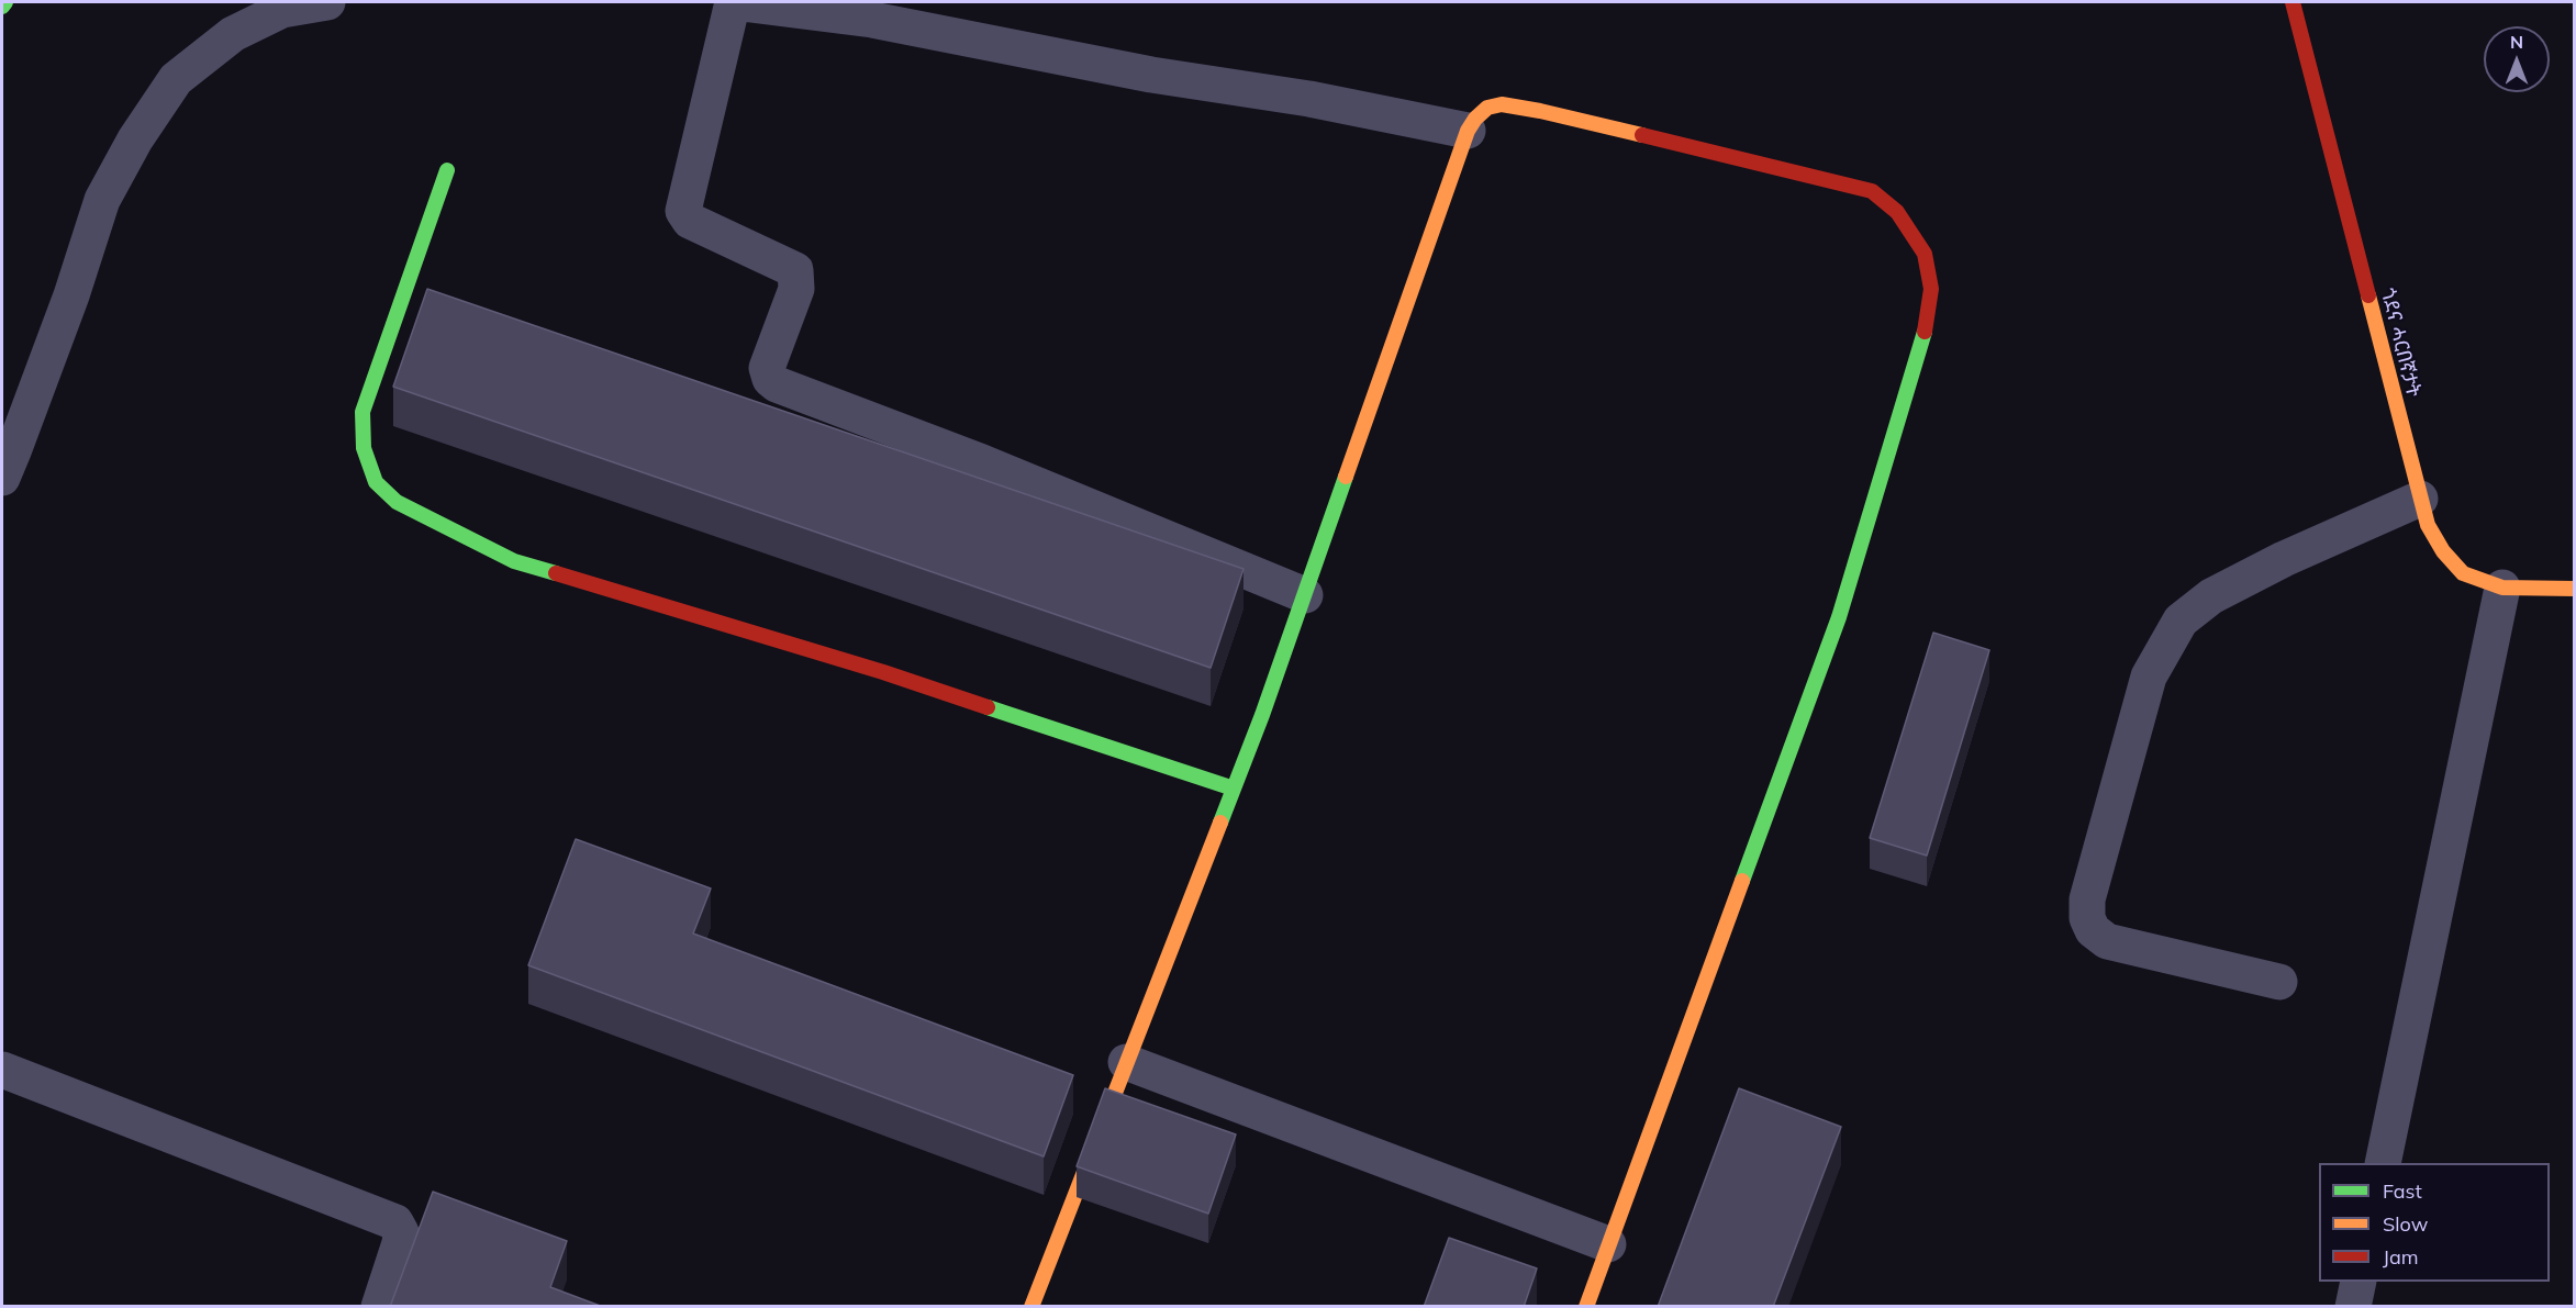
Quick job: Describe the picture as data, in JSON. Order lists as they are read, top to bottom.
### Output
{
  "streets": {
    "street": ["ጎደና ሓርበኛታት"]
  },
  "legend": ["Fast", "Slow", "Jam"],
  "north": "top"
}
